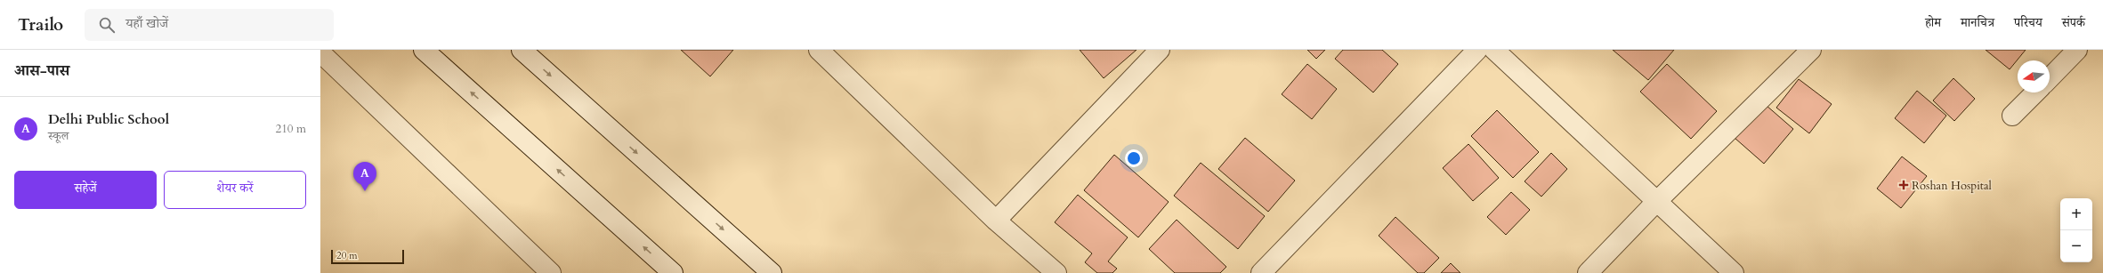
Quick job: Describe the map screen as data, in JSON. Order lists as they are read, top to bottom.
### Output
{
  "places": {
    "health": ["Roshan Hospital"]
  },
  "scale_bar": "20 m",
  "north": "left",
  "page": {
    "header": "Trailo",
    "search": "यहाँ खोजें",
    "nav": [
      "होम",
      "मानचित्र",
      "परिचय",
      "संपर्क"
    ],
    "heading": "आस-पास",
    "list": [
      {
        "mark": "A",
        "name": "Delhi Public School",
        "note": "स्कूल",
        "value": "210 m"
      }
    ],
    "buttons": ["सहेजें", "शेयर करें"],
    "pins": "A",
    "map_buttons": ["+", "−"],
    "scale": "20 m"
  }
}
